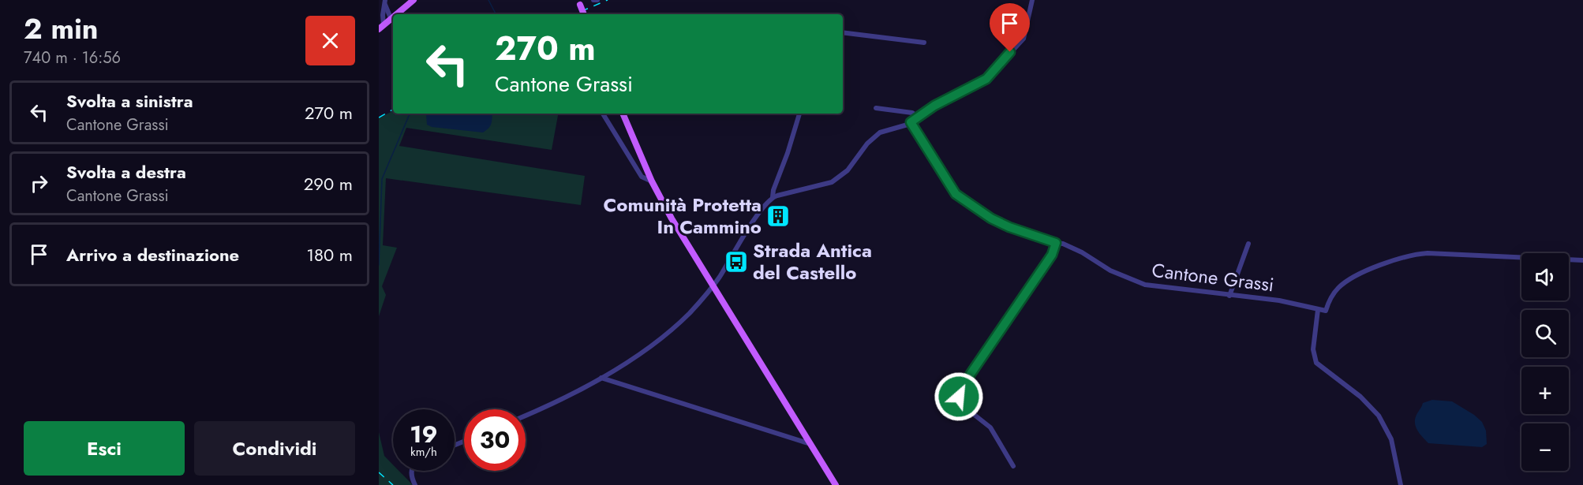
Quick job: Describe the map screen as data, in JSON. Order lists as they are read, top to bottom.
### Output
{
  "streets": {
    "street": ["Cantone Grassi"]
  },
  "places": {
    "building": ["Comunità Protetta In Cammino"],
    "bus stop": ["Strada Antica del Castello"]
  },
  "page": {
    "heading": ["2 min", "740 m · 16:56"],
    "turn": ["270 m", "Cantone Grassi"],
    "list": [
      {
        "name": "Svolta a sinistra",
        "note": "Cantone Grassi",
        "value": "270 m"
      },
      {
        "name": "Svolta a destra",
        "note": "Cantone Grassi",
        "value": "290 m"
      },
      {
        "name": "Arrivo a destinazione",
        "value": "180 m"
      }
    ],
    "map_buttons": ["+", "−"],
    "speed": "19 km/h",
    "limit": "30",
    "buttons": ["Esci", "Condividi"]
  }
}
